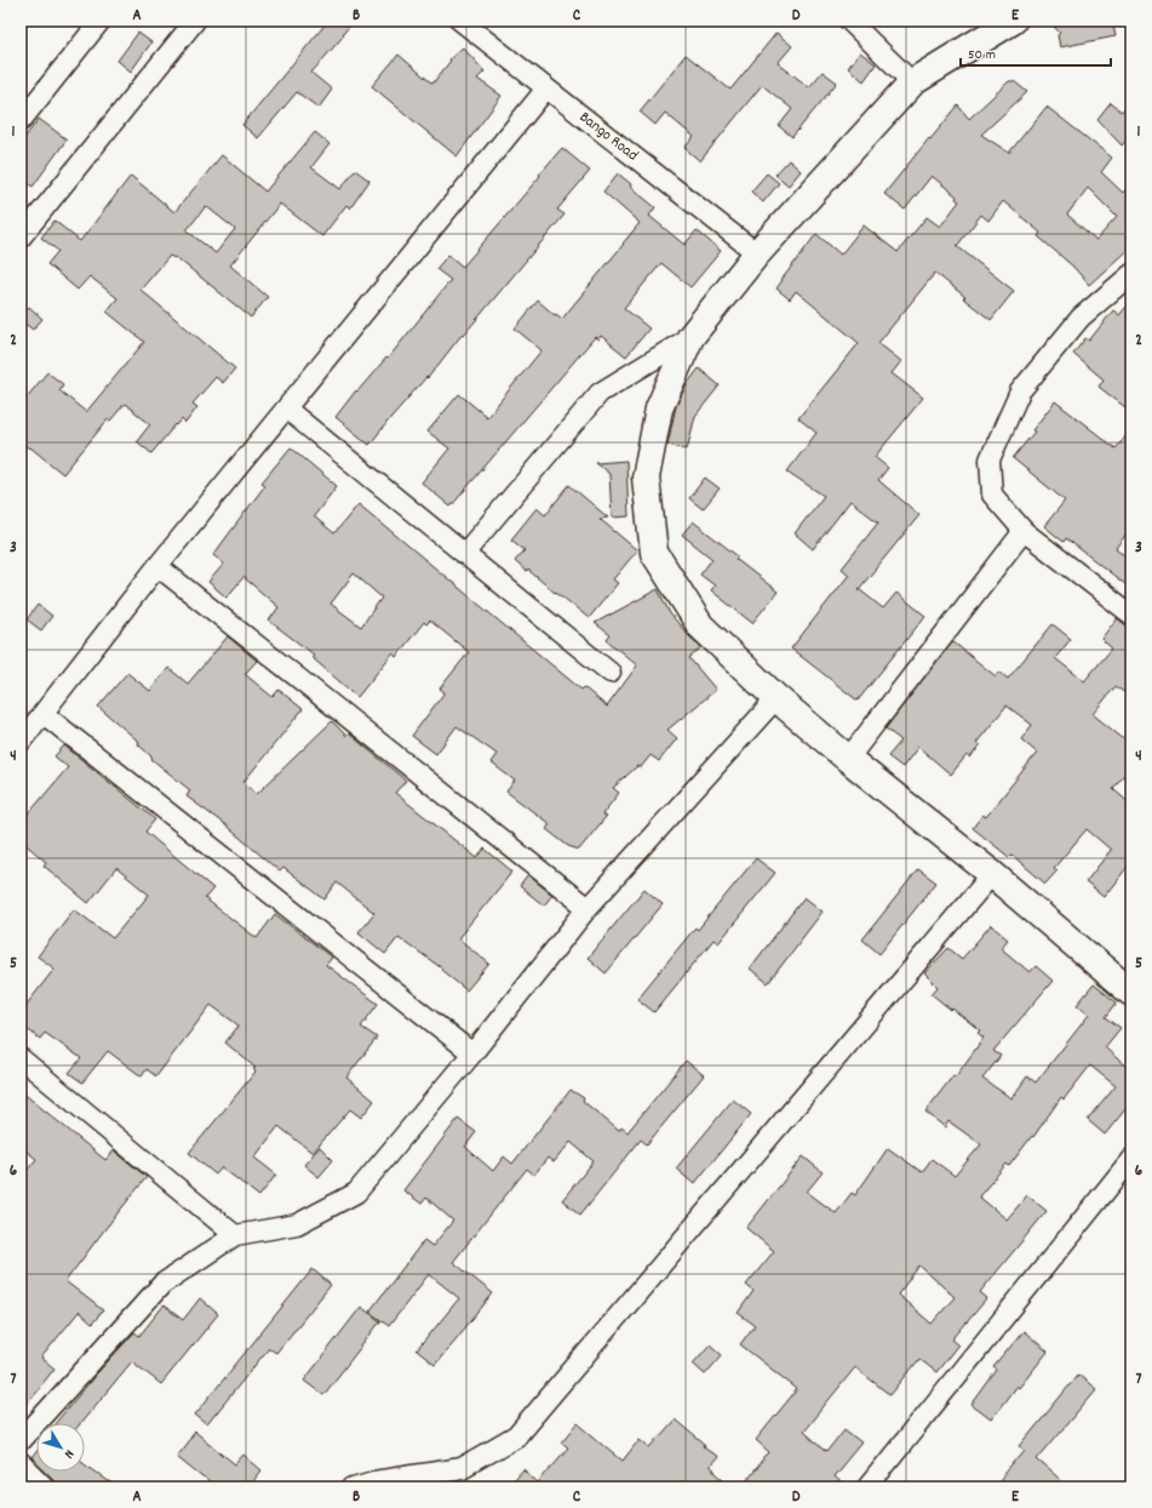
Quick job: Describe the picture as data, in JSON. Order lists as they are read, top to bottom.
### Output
{
  "streets": {
    "street": ["Bango Road"]
  },
  "scale_bar": "50 m",
  "north": "bottom right",
  "grid": {
    "columns": [
      "A",
      "B",
      "C",
      "D",
      "E"
    ],
    "rows": [
      "1",
      "2",
      "3",
      "4",
      "5",
      "6",
      "7"
    ]
  }
}
